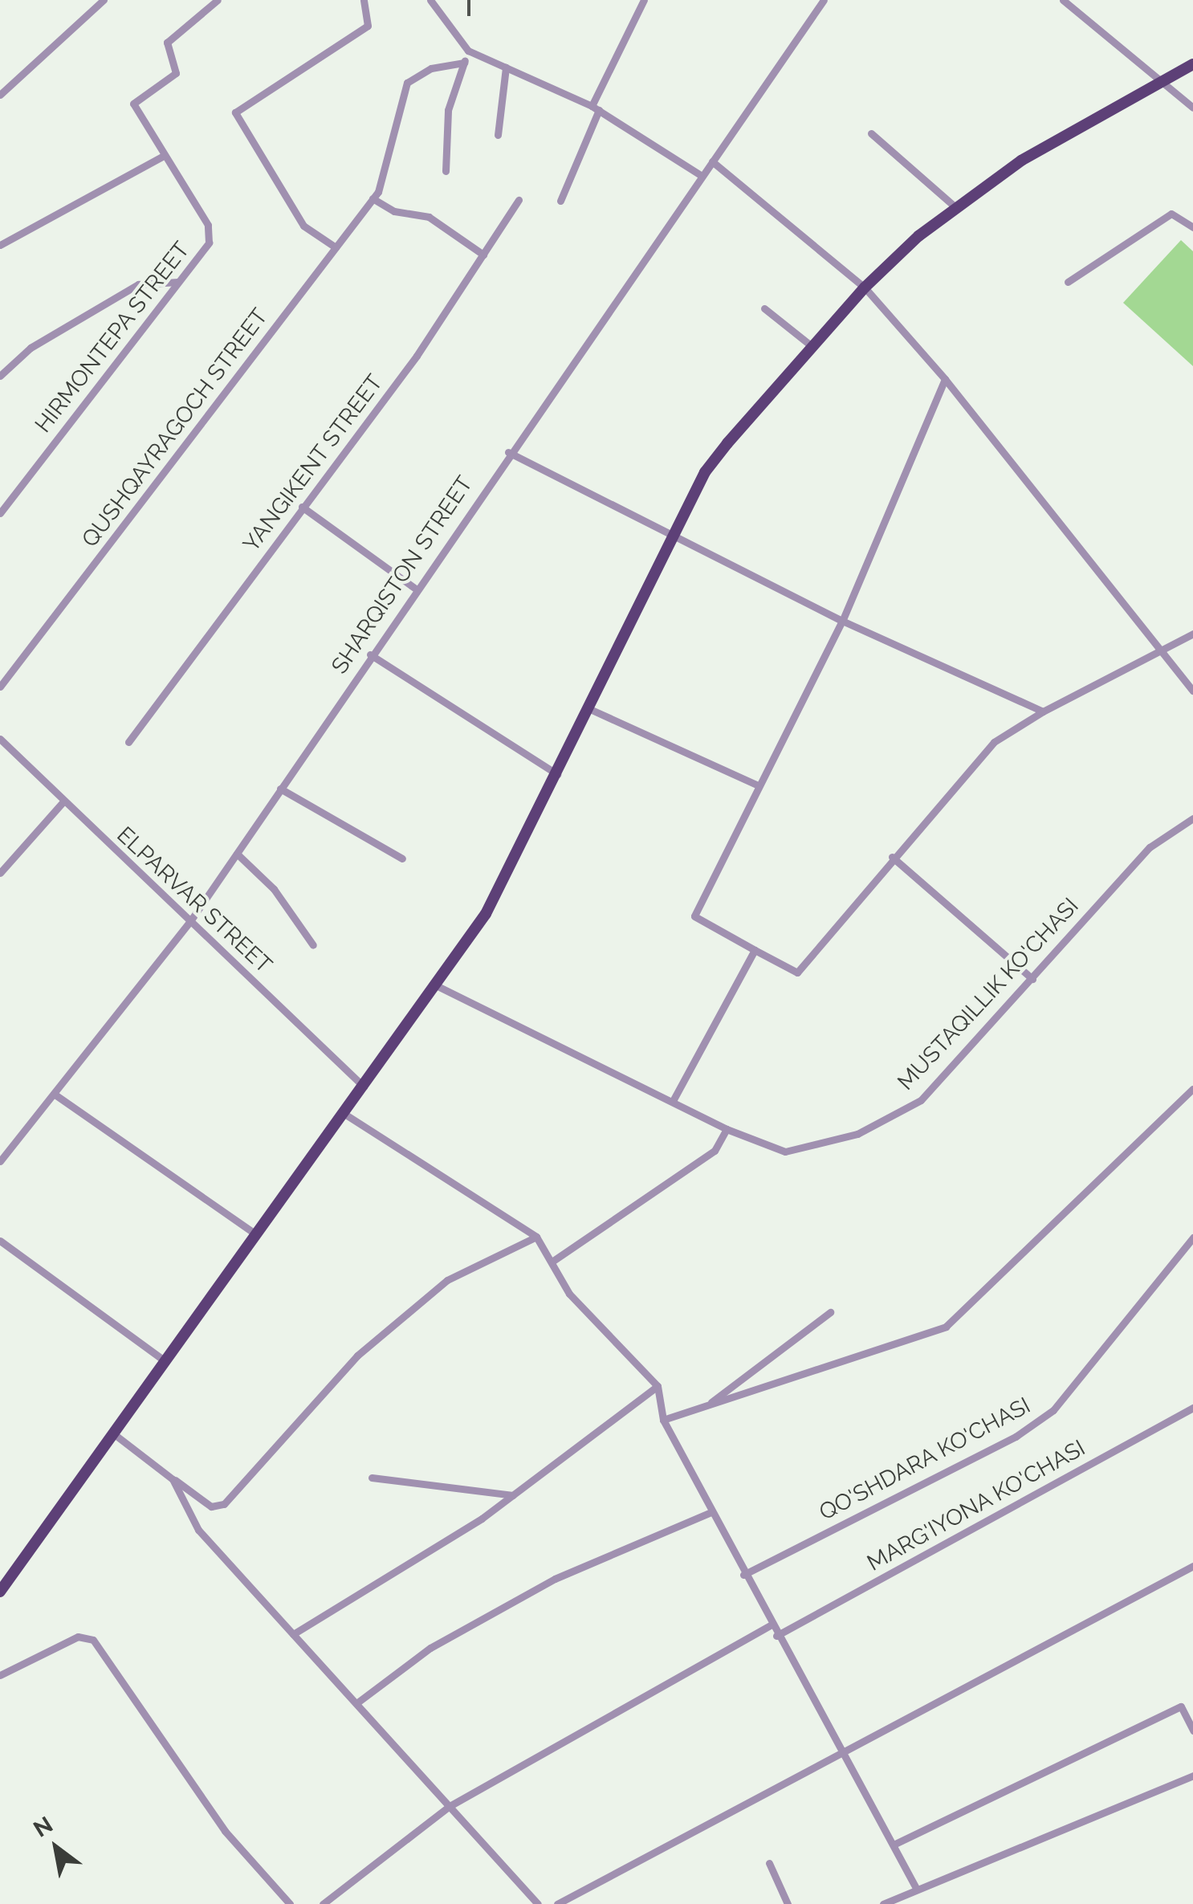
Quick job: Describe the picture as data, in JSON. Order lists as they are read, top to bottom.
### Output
{
  "streets": {
    "street": [
      "HIRMONTEPA STREET",
      "QUSHQAYRAGOCH STREET",
      "YANGIKENT STREET",
      "SHARQISTON STREET",
      "ELPARVAR STREET",
      "MUSTAQILLIK KO'CHASI",
      "QO'SHDARA KO'CHASI",
      "MARG'IYONA KO'CHASI"
    ]
  },
  "crossings": [
    ["SHARQISTON STREET", "ELPARVAR STREET"]
  ],
  "north": "top left"
}
